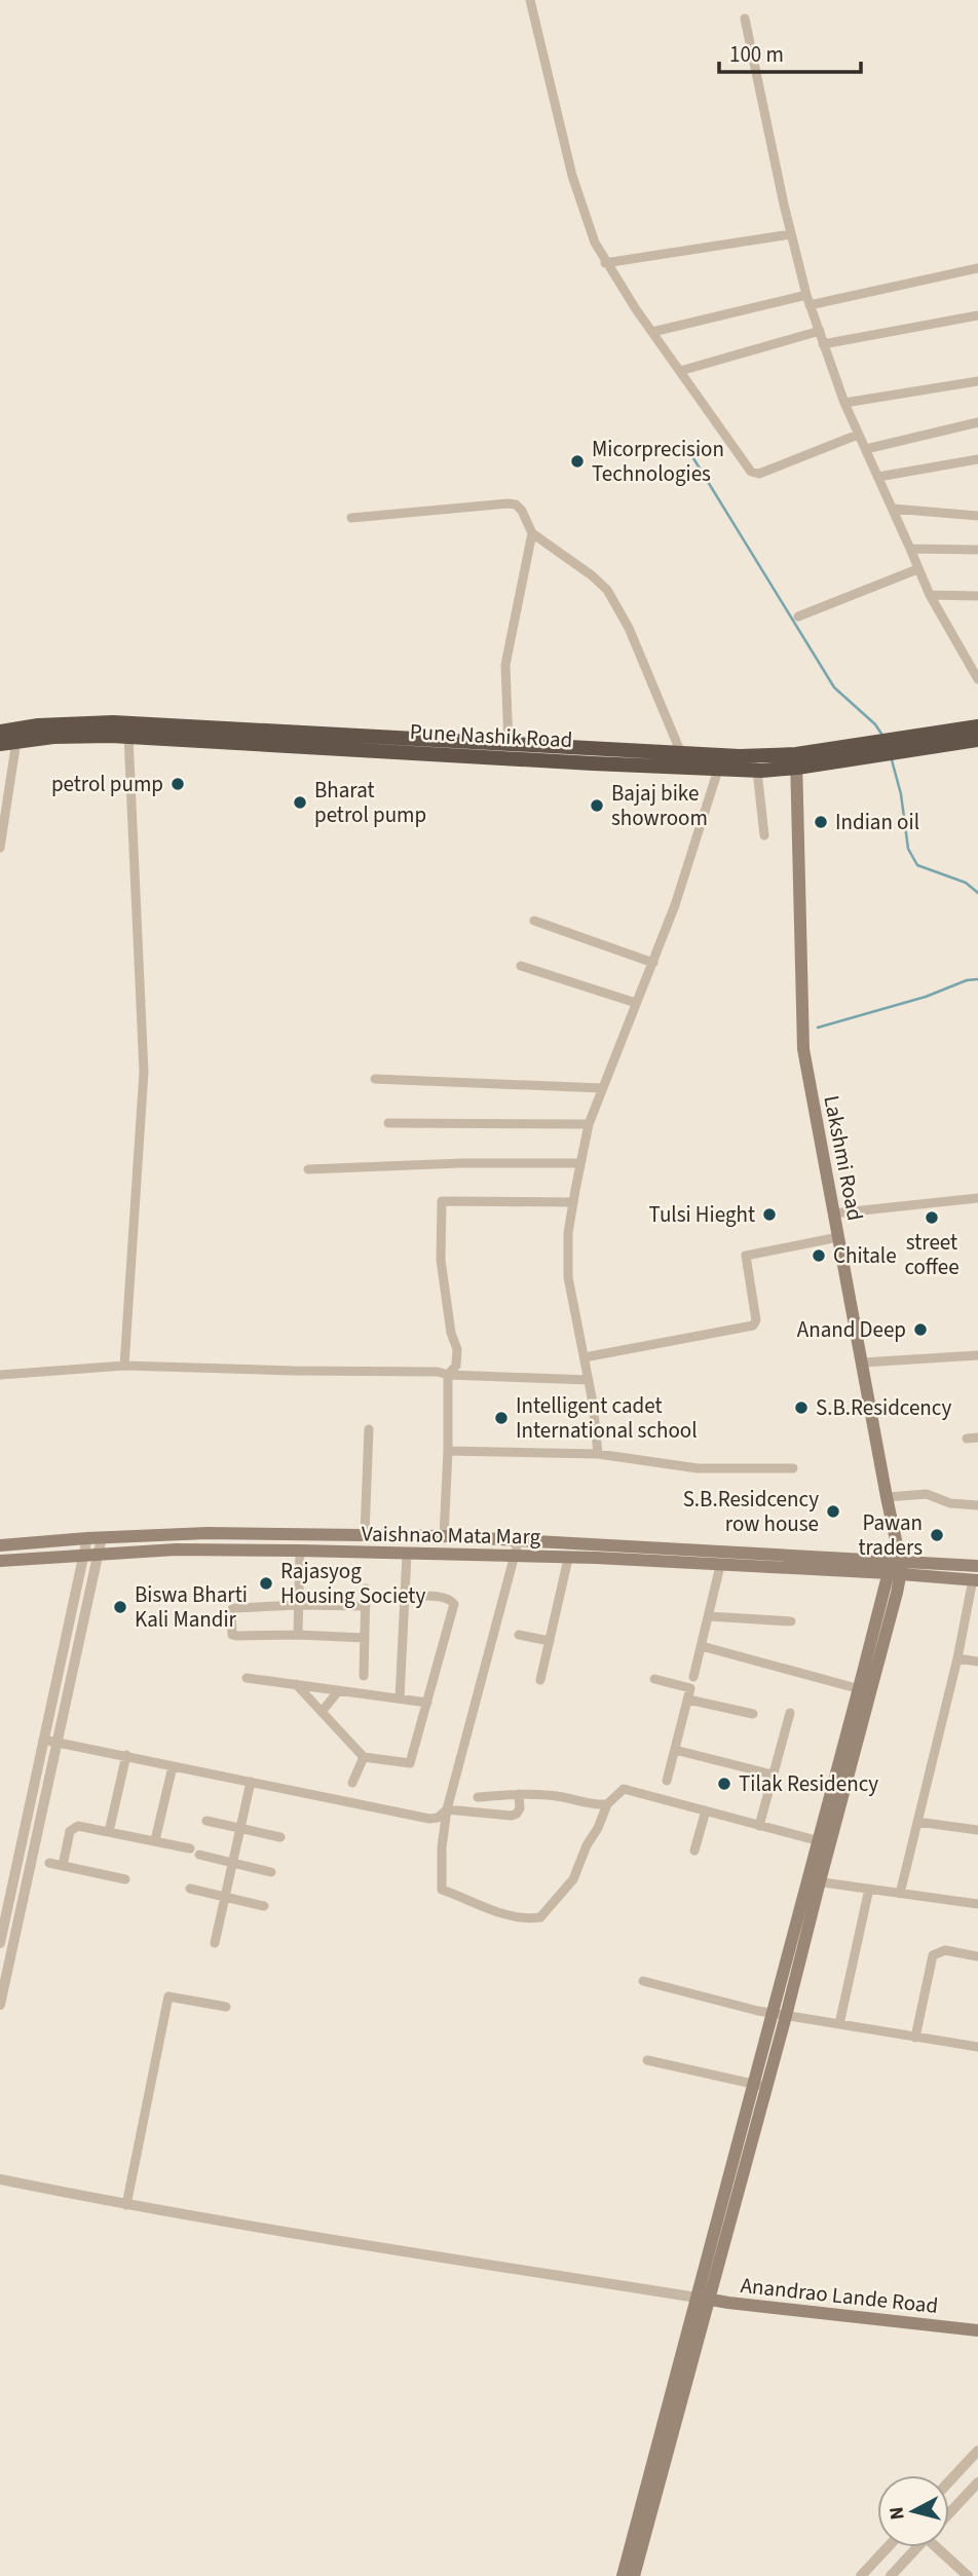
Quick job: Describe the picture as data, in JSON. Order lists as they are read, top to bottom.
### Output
{
  "streets": {
    "highway": ["Pune Nashik Road"],
    "main road": ["Lakshmi Road", "Vaishnao Mata Marg", "Anandrao Lande Road"]
  },
  "crossings": [
    ["Pune Nashik Road", "Lakshmi Road"],
    ["Lakshmi Road", "Vaishnao Mata Marg"]
  ],
  "places": [
    "Micorprecision Technologies",
    "petrol pump",
    "Bharat petrol pump",
    "Bajaj bike showroom",
    "Indian oil",
    "Tulsi Hieght",
    "street coffee",
    "Chitale",
    "Anand Deep",
    "S.B.Residcency",
    "Intelligent cadet International school",
    "S.B.Residcency row house",
    "Pawan traders",
    "Rajasyog Housing Society",
    "Biswa Bharti Kali Mandir",
    "Tilak Residency"
  ],
  "scale_bar": "100 m",
  "north": "left"
}
